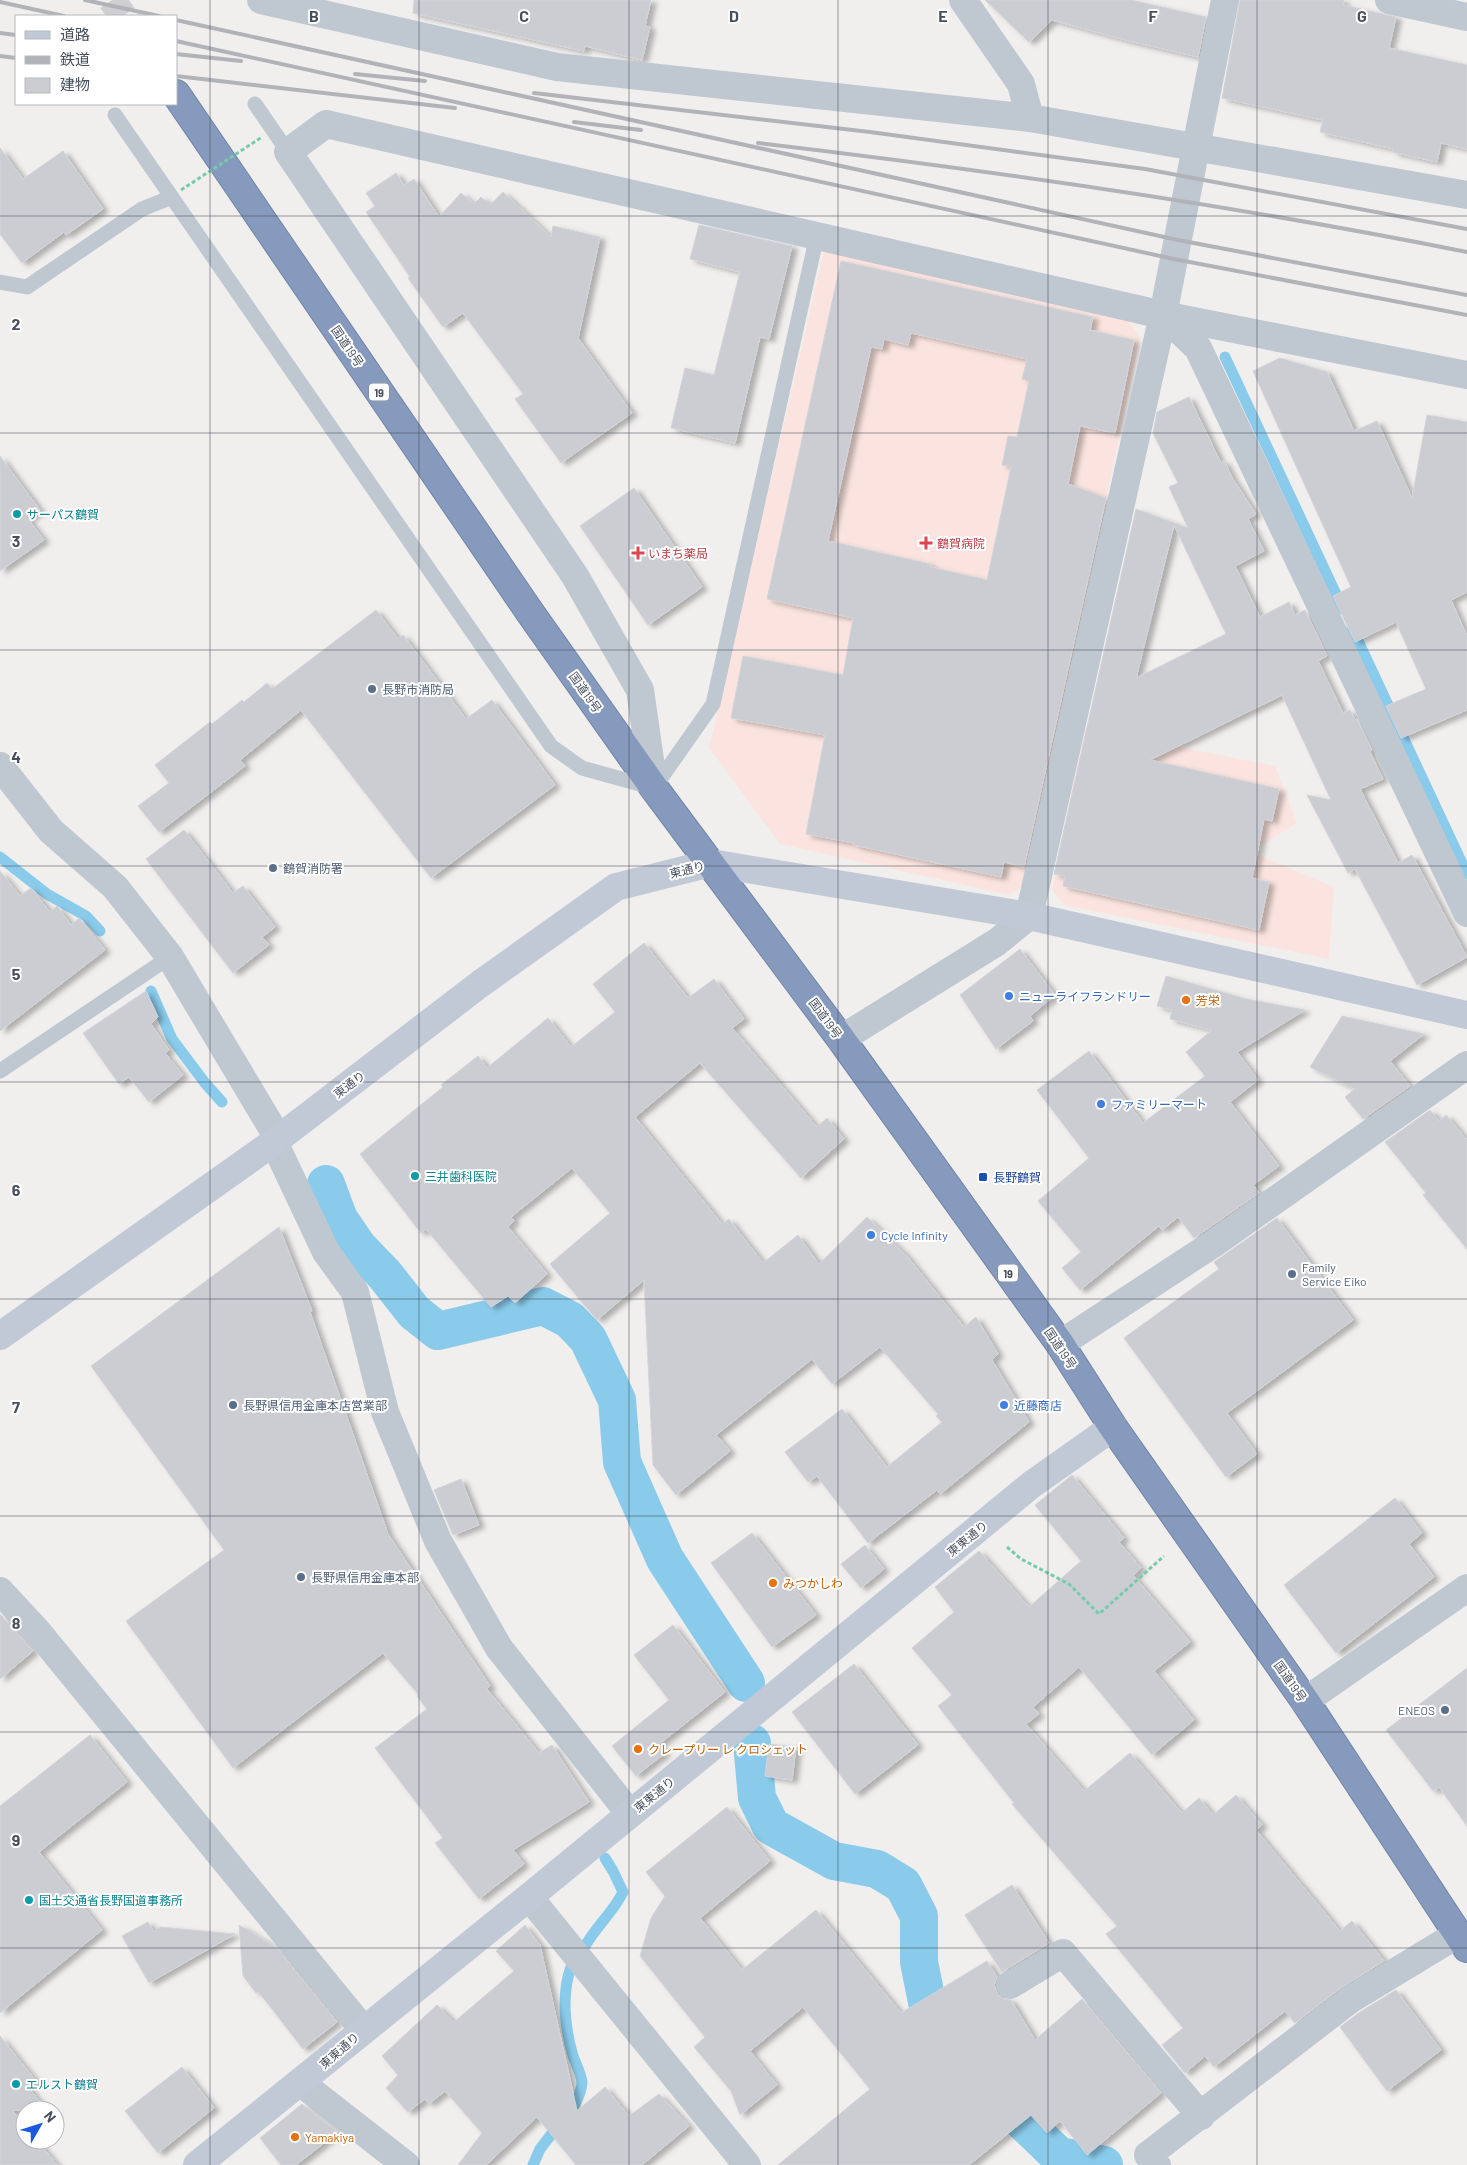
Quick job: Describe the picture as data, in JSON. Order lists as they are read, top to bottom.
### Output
{
  "streets": {
    "highway": ["国道19号", "19"],
    "street": ["東通り", "東東通り"]
  },
  "crossings": [
    ["国道19号", "東通り"],
    ["国道19号", "東東通り"]
  ],
  "places": {
    "other": [
      "サーパス鶴賀",
      "長野市消防局",
      "鶴賀消防署",
      "ニューライフランドリー",
      "芳栄",
      "ファミリーマート",
      "三井歯科医院",
      "Cycle Infinity",
      "Family Service Eiko",
      "長野県信用金庫本店営業部",
      "近藤商店",
      "長野県信用金庫本部",
      "みつかしわ",
      "ENEOS",
      "クレープリー レ クロシェット",
      "国土交通省長野国道事務所",
      "エルスト鶴賀",
      "Yamakiya"
    ],
    "health": ["鶴賀病院", "いまち薬局"],
    "transit": ["長野鶴賀"]
  },
  "legend": ["道路", "鉄道", "建物"],
  "north": "top right",
  "grid": {
    "columns": [
      "B",
      "C",
      "D",
      "E",
      "F",
      "G"
    ],
    "rows": [
      "2",
      "3",
      "4",
      "5",
      "6",
      "7",
      "8",
      "9"
    ]
  }
}
